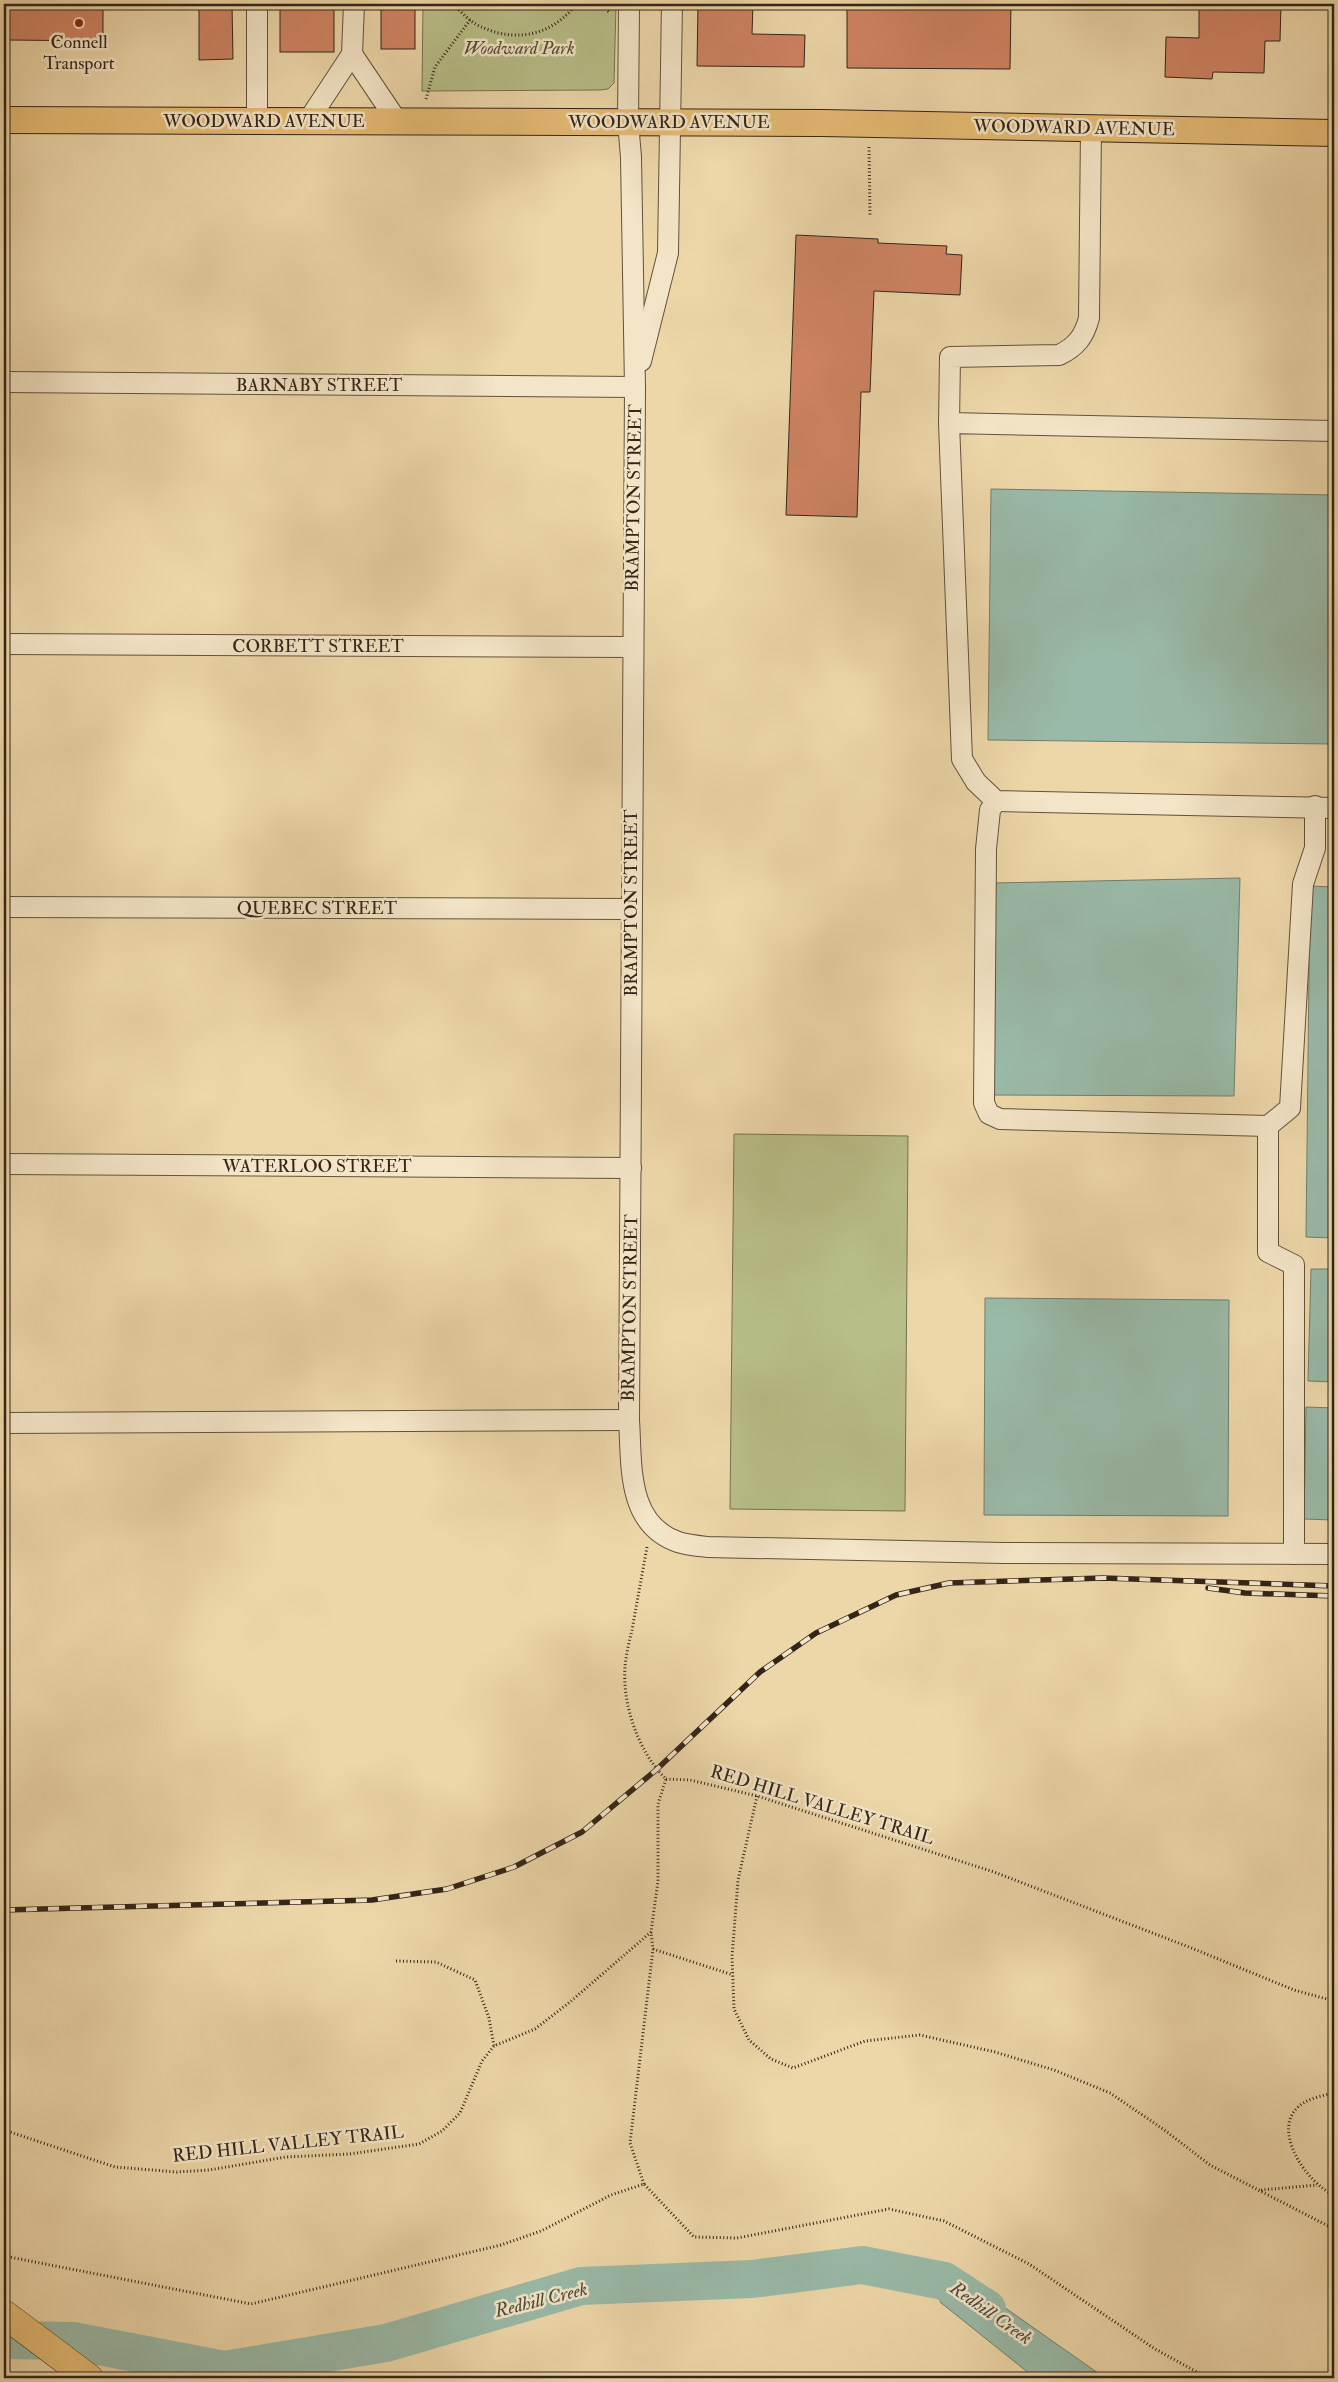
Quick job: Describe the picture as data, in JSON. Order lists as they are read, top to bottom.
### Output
{
  "streets": {
    "main road": ["WOODWARD AVENUE"],
    "street": [
      "BARNABY STREET",
      "BRAMPTON STREET",
      "CORBETT STREET",
      "QUEBEC STREET",
      "WATERLOO STREET"
    ],
    "path": ["RED HILL VALLEY TRAIL"]
  },
  "crossings": [
    ["WOODWARD AVENUE", "BRAMPTON STREET"],
    ["BARNABY STREET", "BRAMPTON STREET"],
    ["BRAMPTON STREET", "CORBETT STREET"],
    ["BRAMPTON STREET", "QUEBEC STREET"],
    ["BRAMPTON STREET", "WATERLOO STREET"]
  ],
  "water": ["Redhill Creek"],
  "parks": ["Woodward Park"],
  "places": ["Connell Transport"]
}
